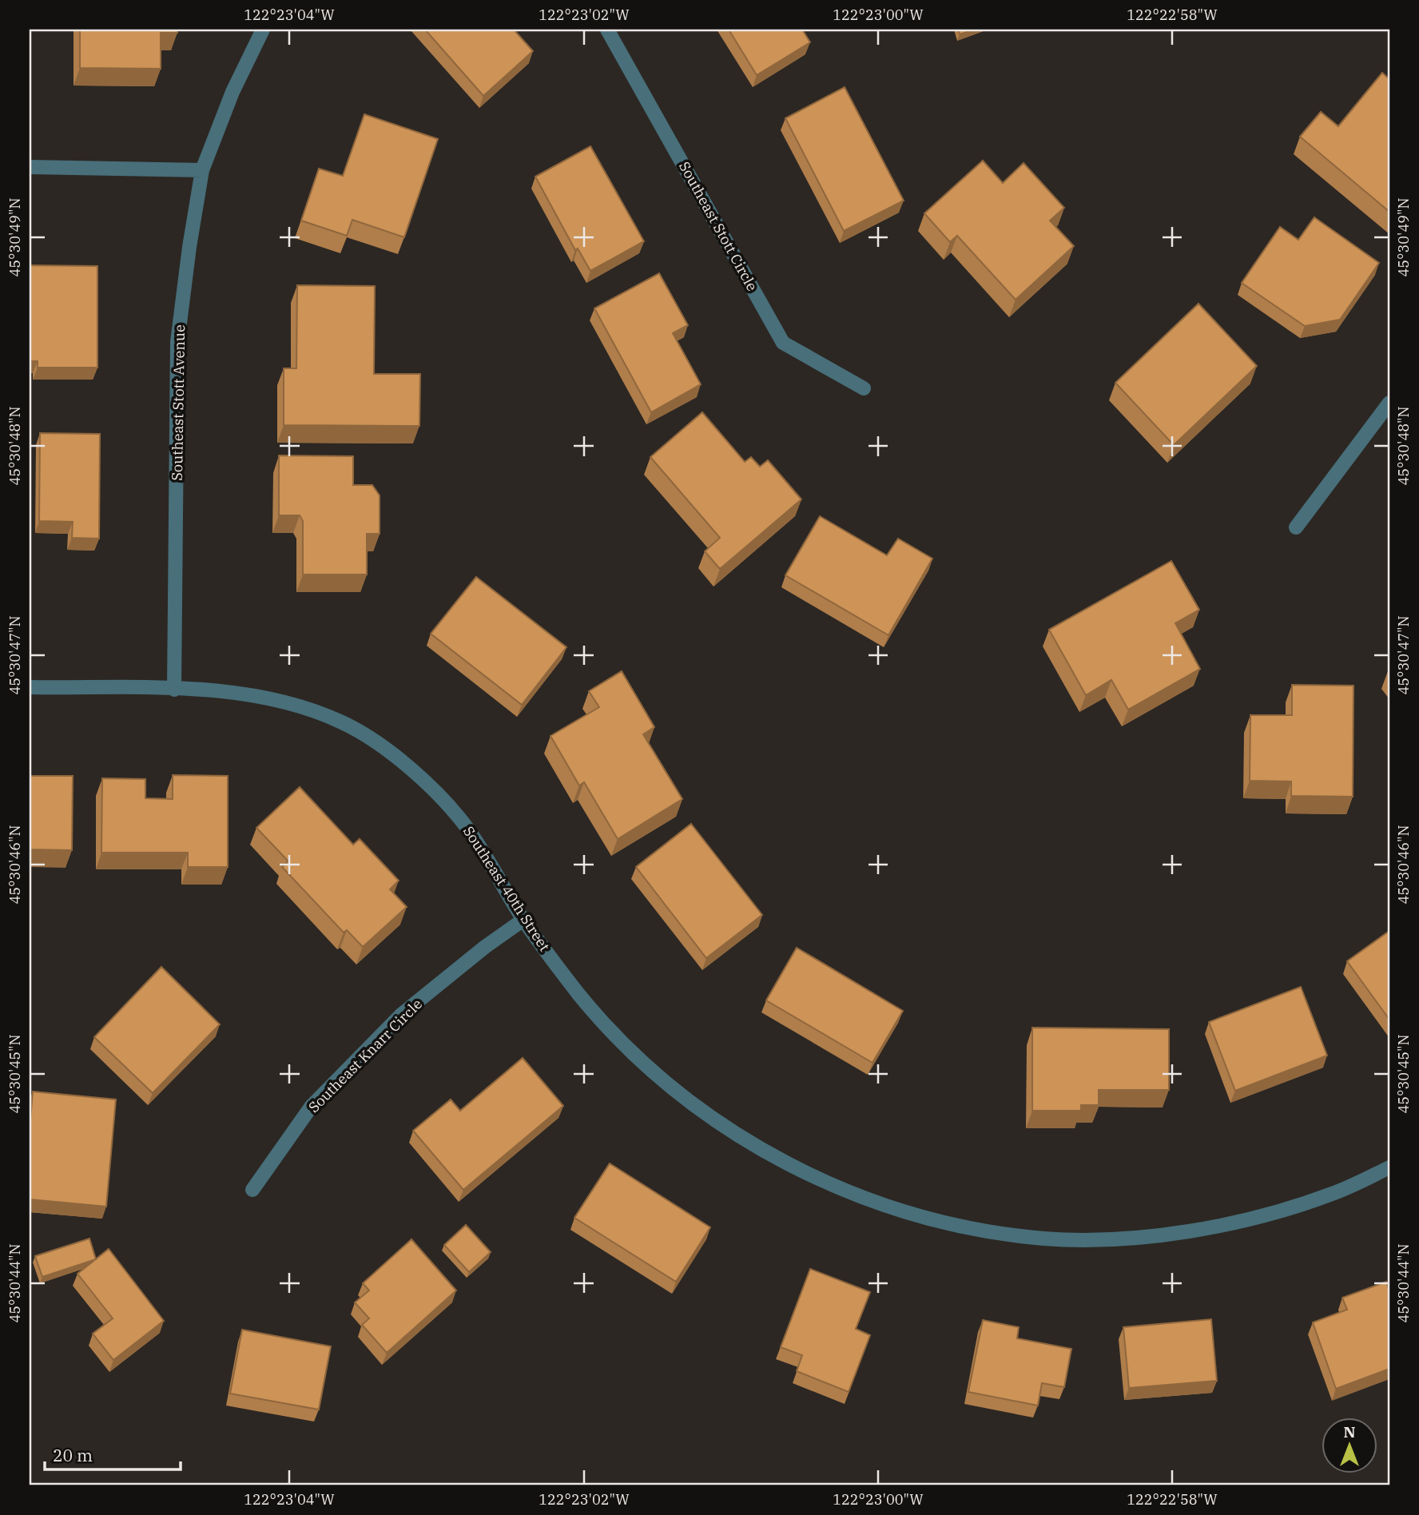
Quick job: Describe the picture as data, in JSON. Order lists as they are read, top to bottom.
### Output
{
  "streets": {
    "street": [
      "Southeast Stott Circle",
      "Southeast Stott Avenue",
      "Southeast 40th Street",
      "Southeast Knarr Circle"
    ]
  },
  "crossings": [
    ["Southeast Stott Avenue", "Southeast 40th Street"],
    ["Southeast 40th Street", "Southeast Knarr Circle"]
  ],
  "scale_bar": "20 m",
  "north": "top",
  "coordinates": [
    "122°23'04\"W",
    "122°23'02\"W",
    "122°23'00\"W",
    "122°22'58\"W",
    "45°30'49\"N",
    "45°30'48\"N",
    "45°30'47\"N",
    "45°30'46\"N",
    "45°30'45\"N",
    "45°30'44\"N"
  ]
}
